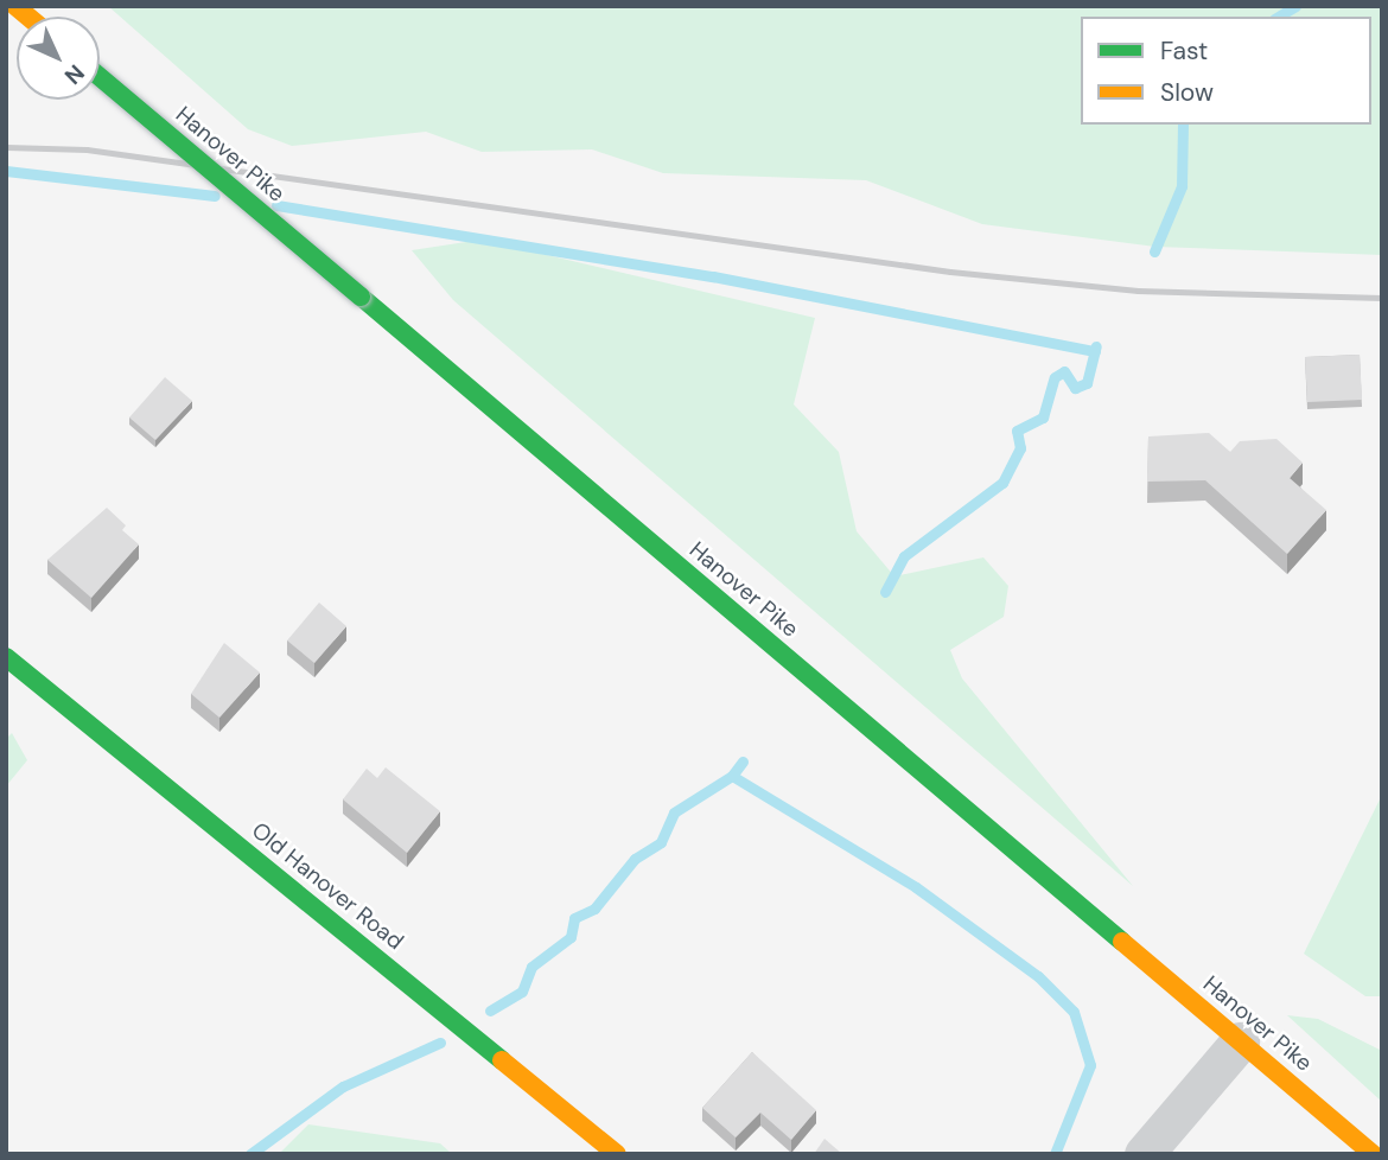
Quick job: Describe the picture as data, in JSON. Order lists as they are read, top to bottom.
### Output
{
  "streets": {
    "main road": ["Hanover Pike", "Old Hanover Road"]
  },
  "legend": ["Fast", "Slow"],
  "north": "bottom right"
}
